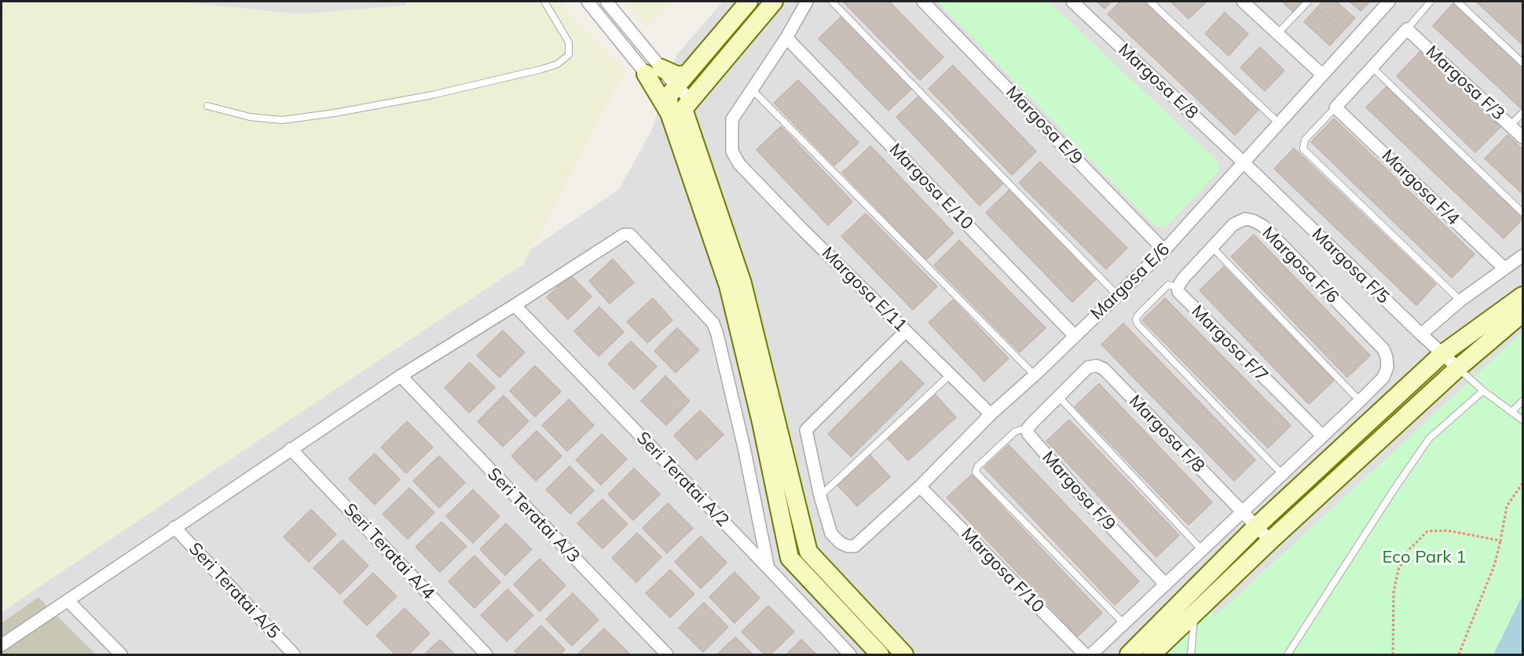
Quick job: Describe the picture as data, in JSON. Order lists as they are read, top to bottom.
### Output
{
  "streets": {
    "street": [
      "Margosa E/8",
      "Margosa F/3",
      "Margosa E/9",
      "Margosa E/10",
      "Margosa F/4",
      "Margosa F/6",
      "Margosa F/5",
      "Margosa E/6",
      "Margosa E/11",
      "Margosa F/7",
      "Margosa F/8",
      "Seri Teratai A/2",
      "Margosa F/9",
      "Seri Teratai A/3",
      "Seri Teratai A/4",
      "Margosa F/10",
      "Seri Teratai A/5"
    ]
  },
  "crossings": [
    ["Margosa E/8", "Margosa F/5"],
    ["Margosa E/8", "Margosa E/6"],
    ["Margosa E/9", "Margosa E/6"],
    ["Margosa E/10", "Margosa E/6"],
    ["Margosa F/5", "Margosa E/6"],
    ["Margosa E/6", "Margosa E/11"],
    ["Margosa E/6", "Margosa F/10"]
  ],
  "parks": ["Eco Park 1"]
}
